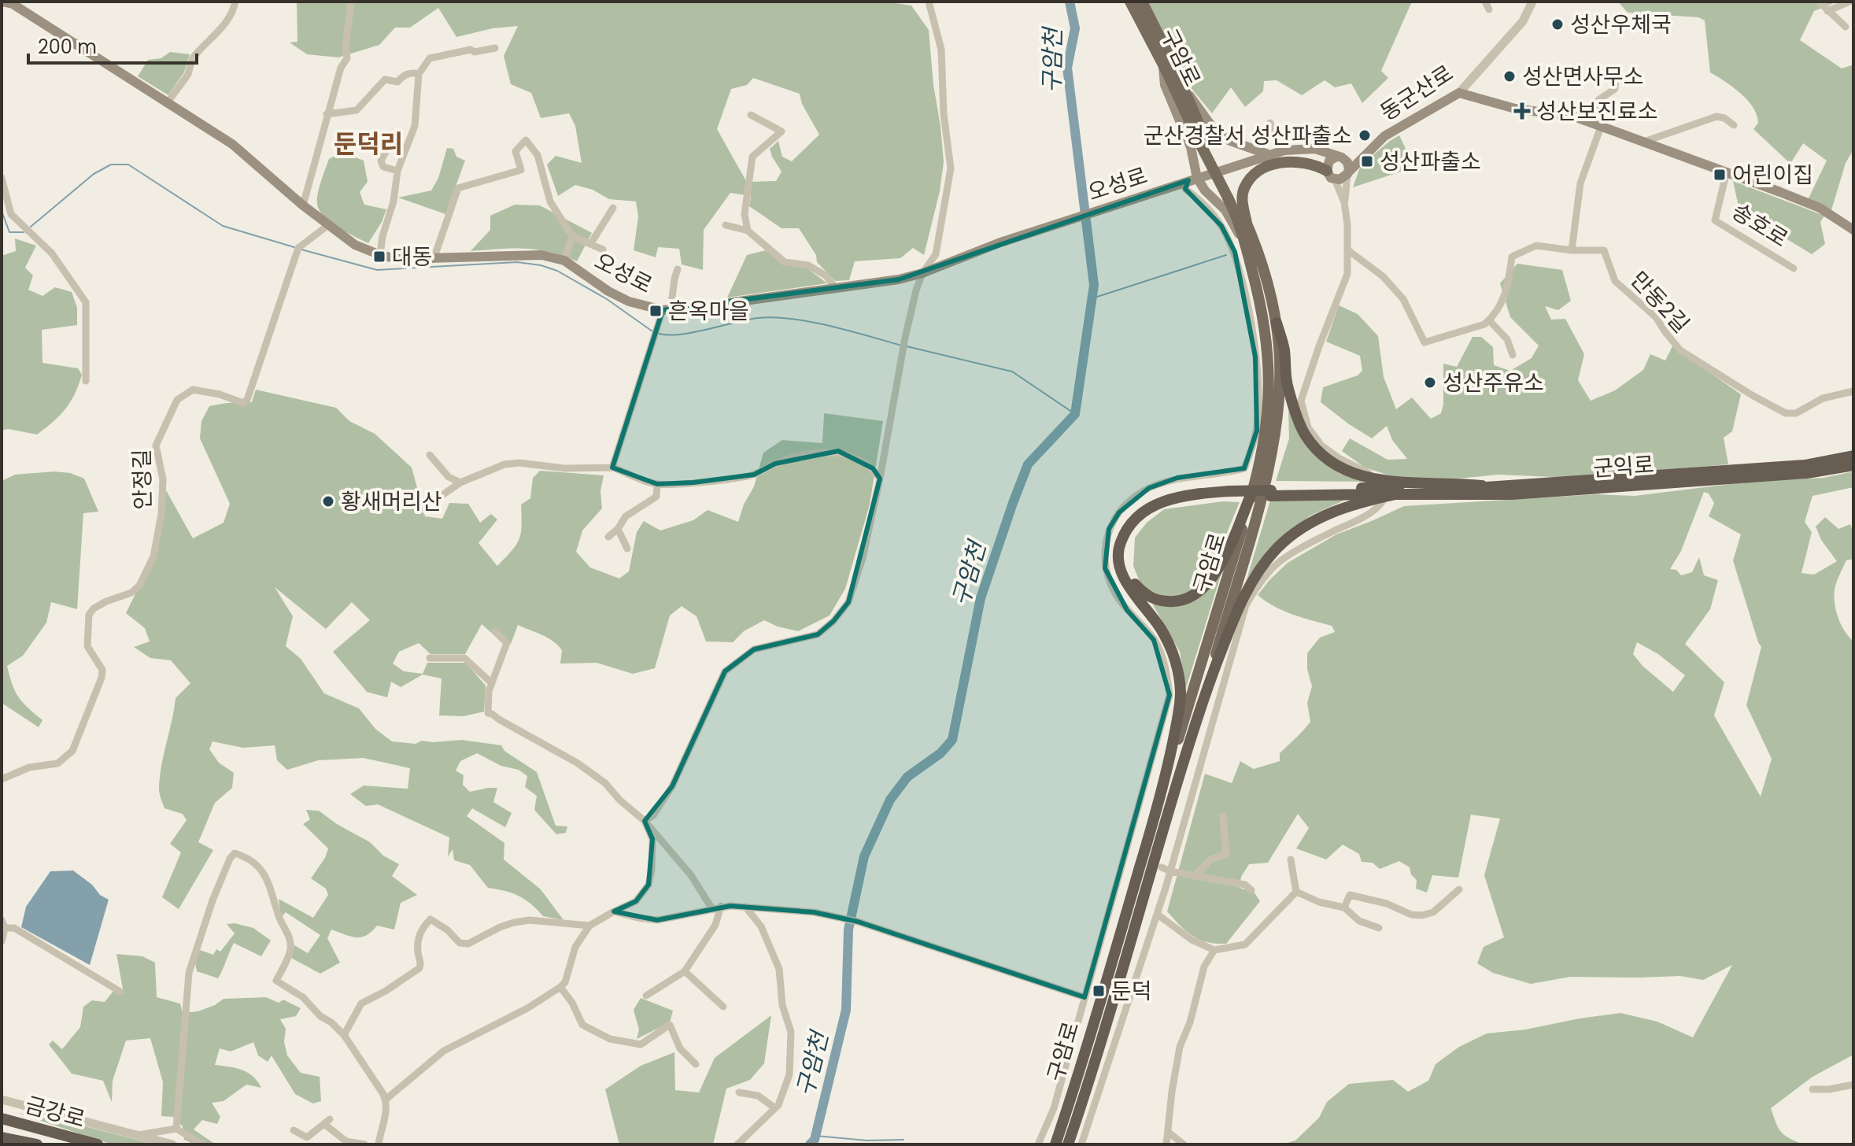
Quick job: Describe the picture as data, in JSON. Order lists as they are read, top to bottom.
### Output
{
  "streets": {
    "highway": ["구암로", "군익로", "금강로"],
    "main road": ["동군산로", "오성로", "송호로"],
    "street": ["만동2길", "안정길"]
  },
  "crossings": [
    ["동군산로", "송호로"],
    ["오성로", "안정길"]
  ],
  "districts": ["둔덕리"],
  "water": ["구암천"],
  "places": {
    "other": [
      "성산우체국",
      "성산면사무소",
      "군산경찰서 성산파출소",
      "성산주유소",
      "황새머리산"
    ],
    "health": ["성산보진료소"],
    "transit": [
      "성산파출소",
      "어린이집",
      "대동",
      "흔옥마을",
      "둔덕"
    ]
  },
  "scale_bar": "200 m"
}
